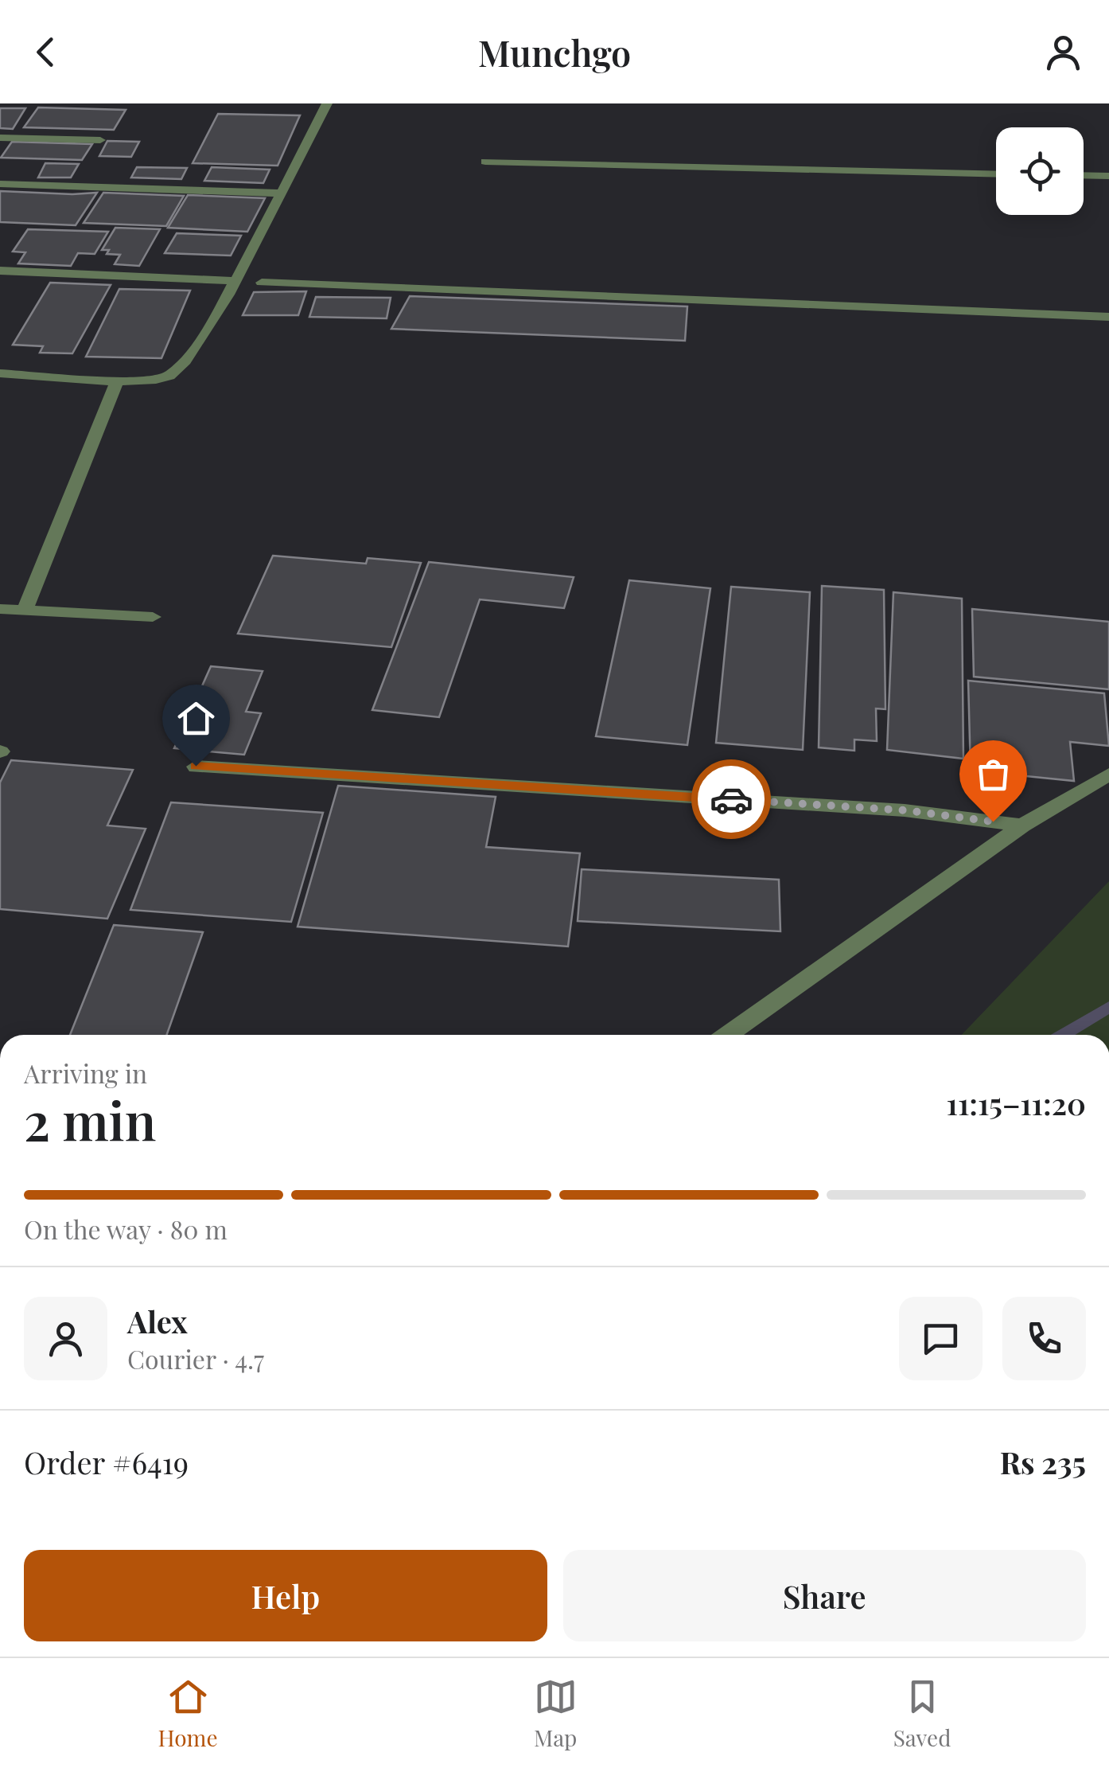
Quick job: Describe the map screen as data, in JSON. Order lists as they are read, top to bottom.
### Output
{
  "page": {
    "header": "Munchgo",
    "heading": ["2 min", "Arriving in", "11:15–11:20"],
    "panel": [
      "Alex",
      "Courier · 4.7",
      "Order #6419",
      "Rs 235"
    ],
    "bar": "On the way · 80 m",
    "buttons": ["Help", "Share"],
    "tabs": ["Home", "Map", "Saved"]
  }
}
